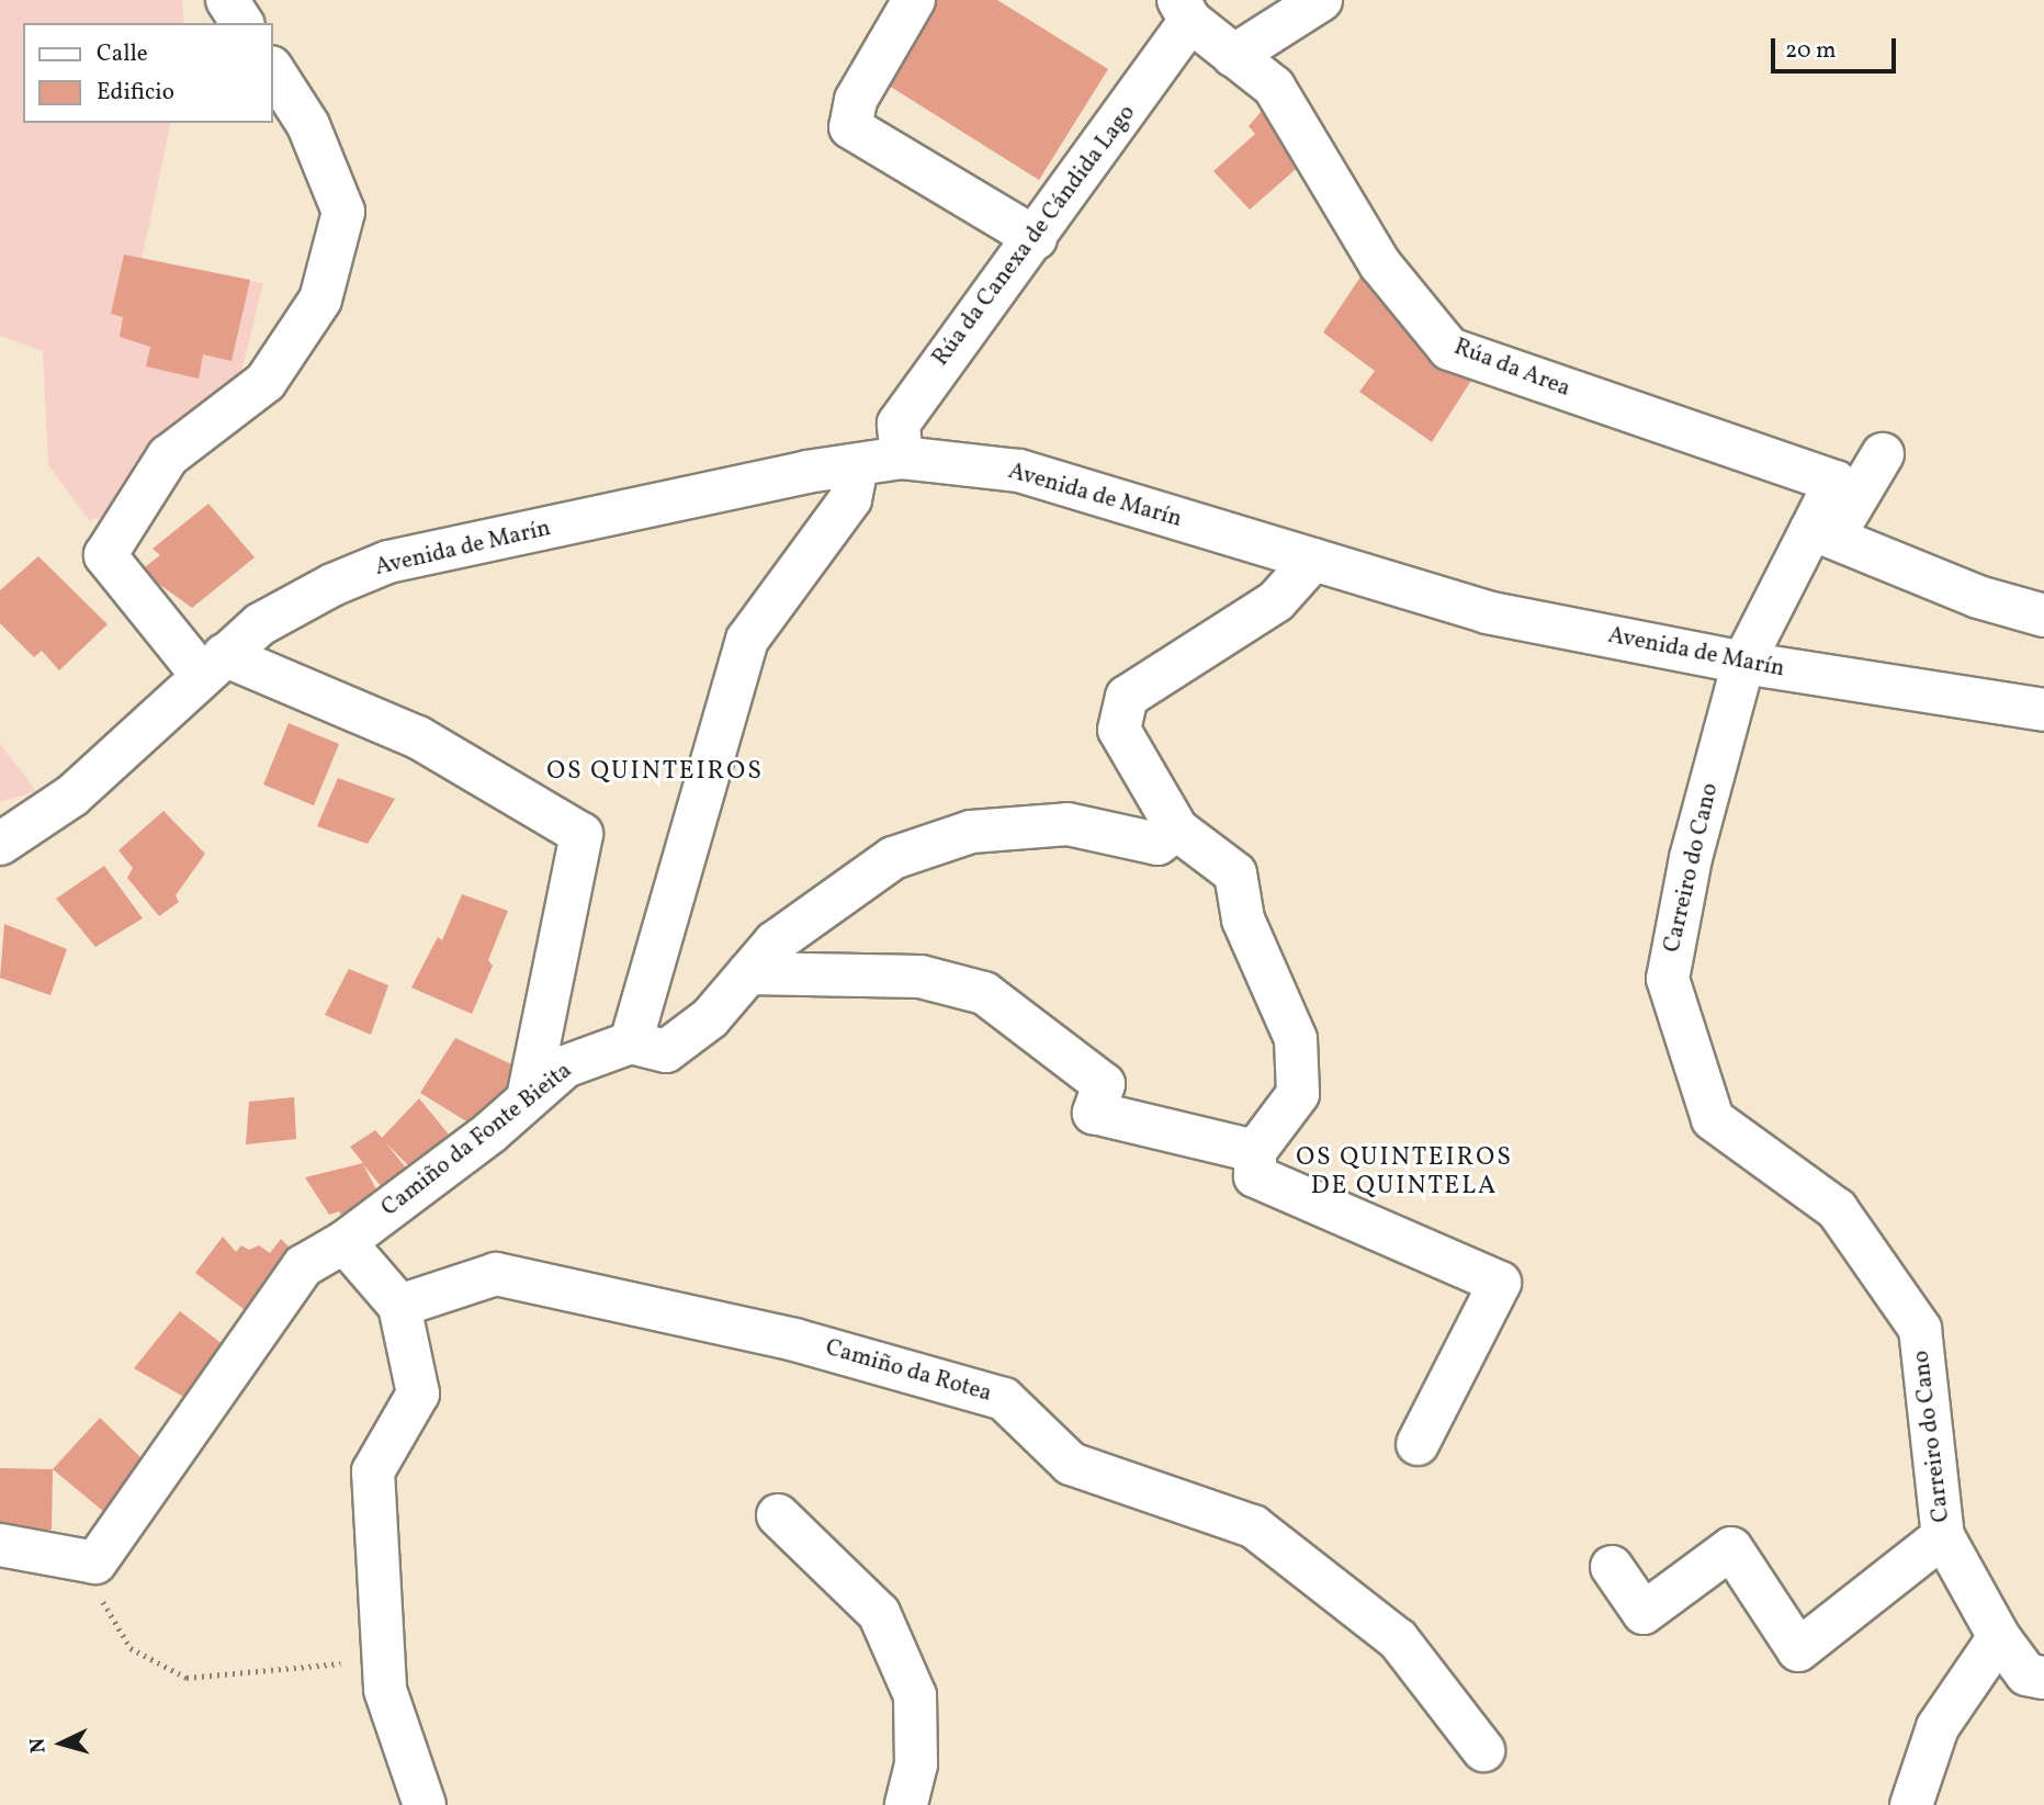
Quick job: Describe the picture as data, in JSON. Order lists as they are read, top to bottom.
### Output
{
  "streets": {
    "street": [
      "Rúa da Canexa de Cándida Lago",
      "Rúa da Area",
      "Avenida de Marín",
      "Carreiro do Cano",
      "Camiño da Fonte Bieita",
      "Camiño da Rotea"
    ]
  },
  "crossings": [
    ["Rúa da Canexa de Cándida Lago", "Rúa da Area"],
    ["Rúa da Canexa de Cándida Lago", "Avenida de Marín"],
    ["Rúa da Area", "Avenida de Marín"],
    ["Rúa da Area", "Carreiro do Cano"],
    ["Avenida de Marín", "Carreiro do Cano"]
  ],
  "districts": ["OS QUINTEIROS", "OS QUINTEIROS DE QUINTELA"],
  "legend": ["Calle", "Edificio"],
  "scale_bar": "20 m",
  "north": "left"
}
